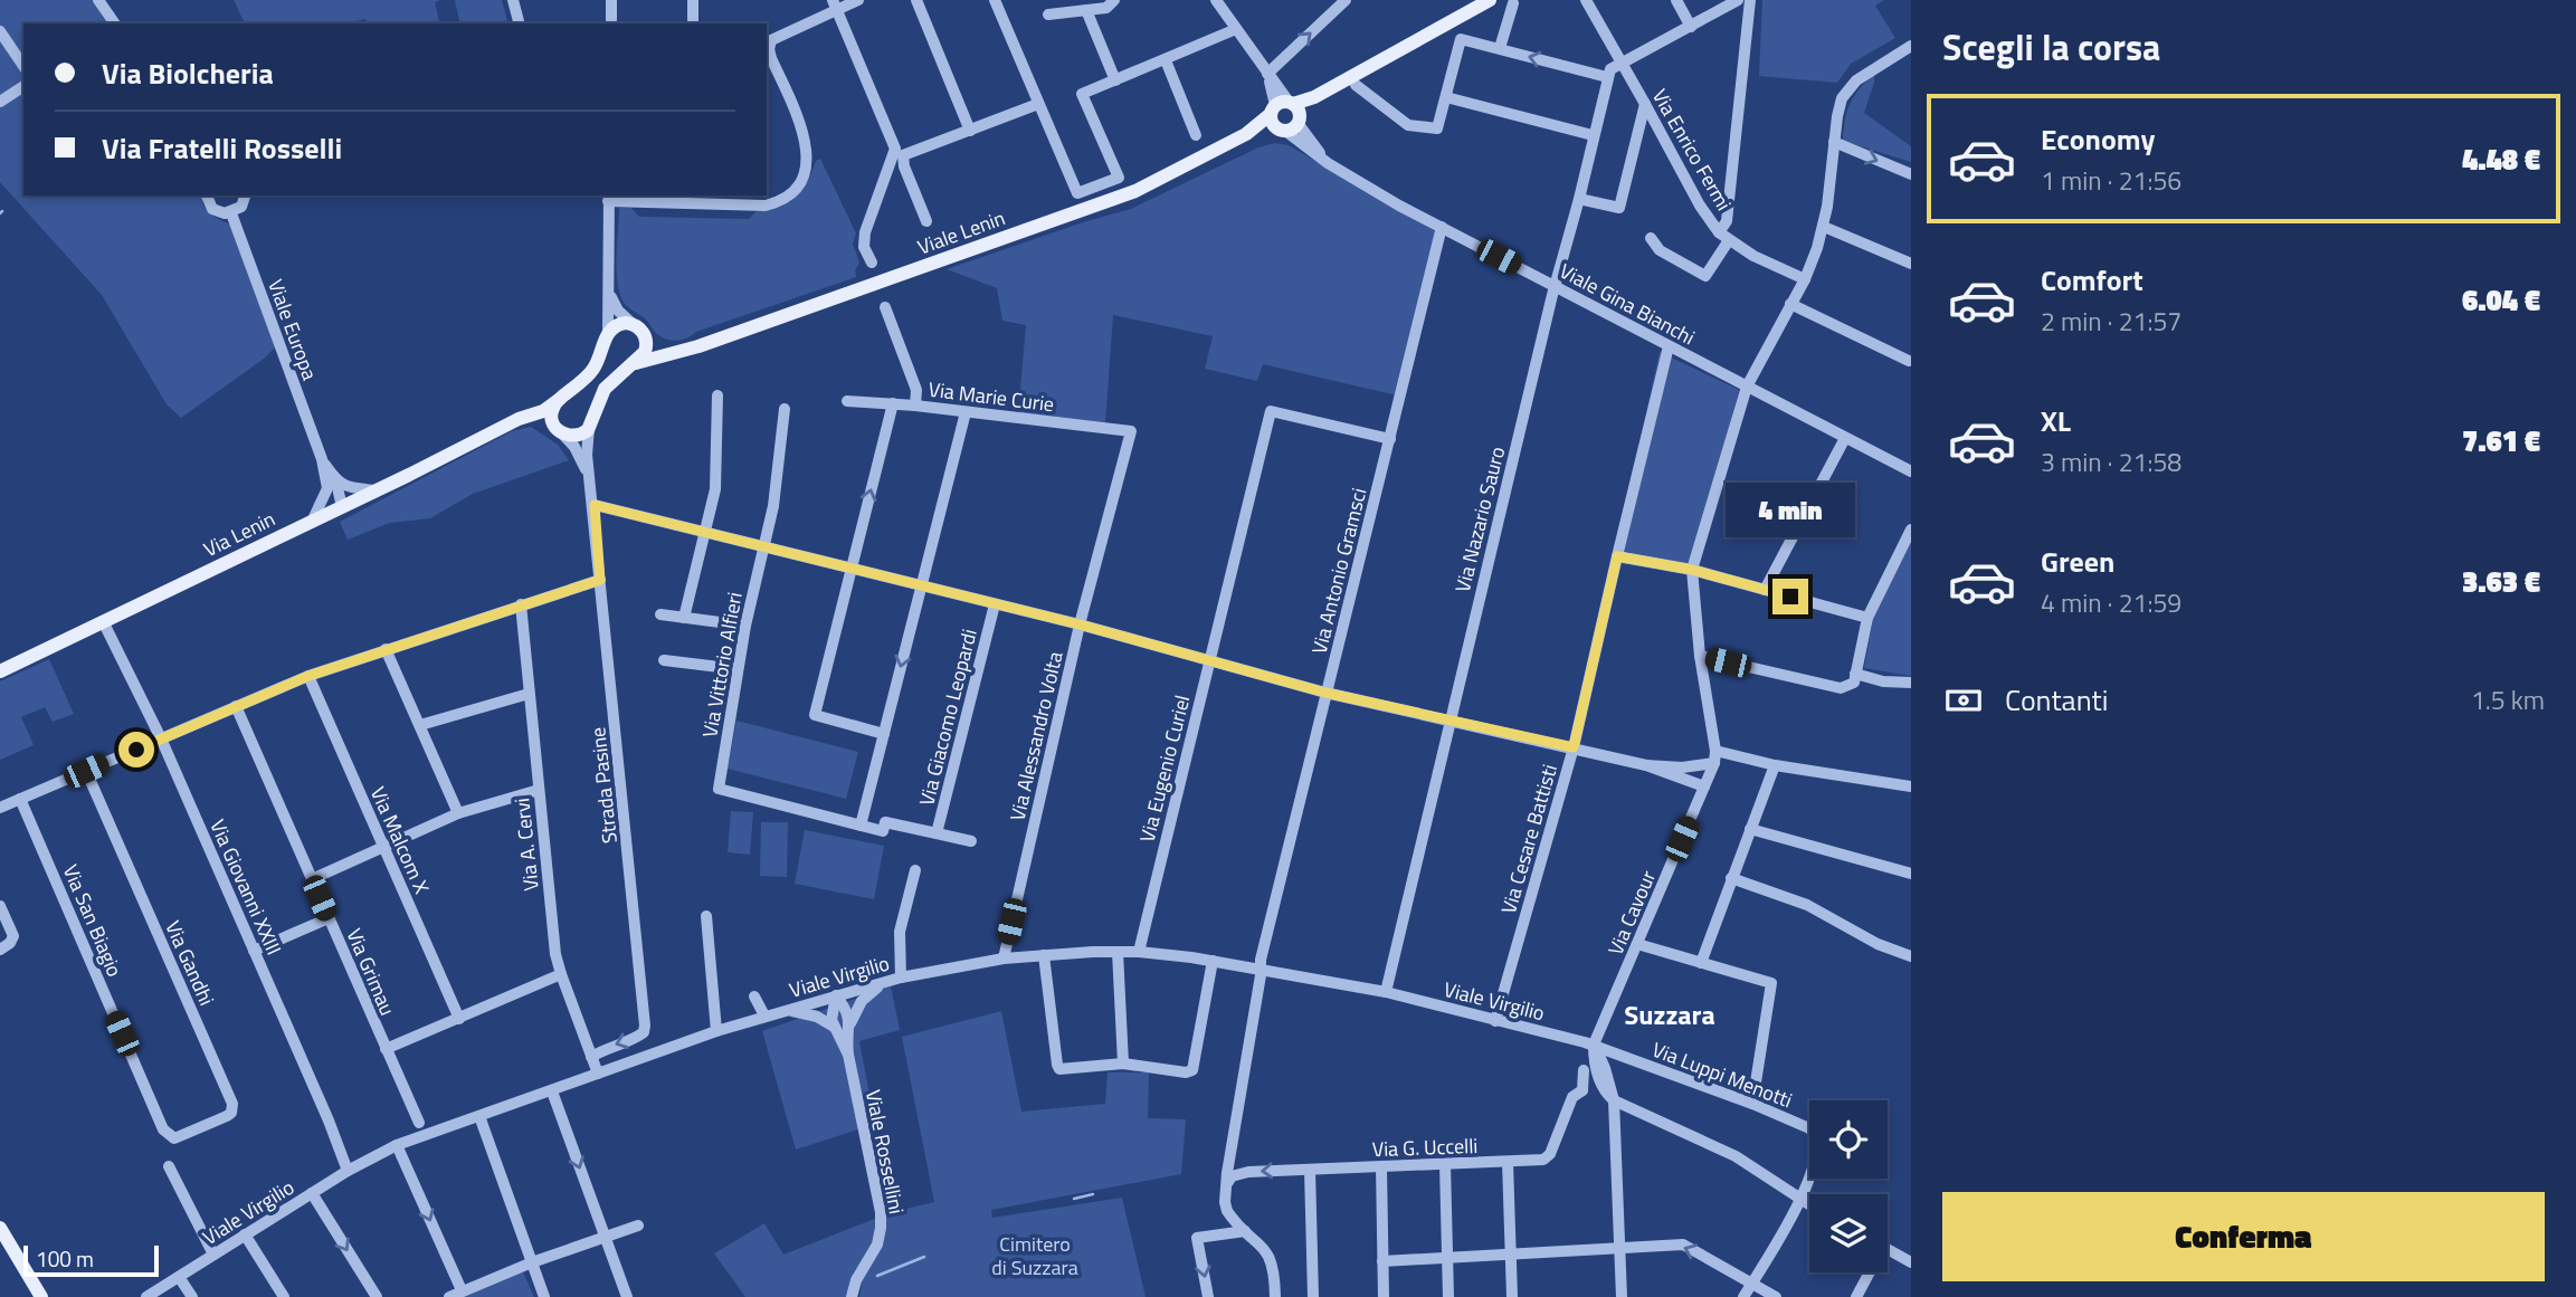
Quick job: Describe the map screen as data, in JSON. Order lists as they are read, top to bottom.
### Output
{
  "streets": {
    "main road": ["Viale Lenin", "Via Lenin"],
    "street": [
      "Via Enrico Fermi",
      "Viale Gina Bianchi",
      "Viale Europa",
      "Via Marie Curie",
      "Via Nazario Sauro",
      "Via Antonio Gramsci",
      "Via Vittorio Alfieri",
      "Via Giacomo Leopardi",
      "Via Alessandro Volta",
      "Via Eugenio Curiel",
      "Strada Pasine",
      "Via Cesare Battisti",
      "Via Malcom X",
      "Via A. Cervi",
      "Via Giovanni XXIII",
      "Via Cavour",
      "Via San Biagio",
      "Via Gandhi",
      "Via Grimau",
      "Viale Virgilio",
      "Via Luppi Menotti",
      "Via G. Uccelli",
      "Viale Rossellini"
    ]
  },
  "crossings": [
    ["Via Enrico Fermi", "Via Nazario Sauro"],
    ["Viale Lenin", "Viale Gina Bianchi"],
    ["Viale Gina Bianchi", "Via Nazario Sauro"],
    ["Viale Gina Bianchi", "Via Antonio Gramsci"],
    ["Viale Gina Bianchi", "Via Cesare Battisti"],
    ["Via Marie Curie", "Via Alessandro Volta"],
    ["Via Nazario Sauro", "Viale Virgilio"],
    ["Via Lenin", "Via Giovanni XXIII"],
    ["Via Antonio Gramsci", "Via Eugenio Curiel"],
    ["Via Antonio Gramsci", "Viale Virgilio"],
    ["Via Antonio Gramsci", "Via G. Uccelli"],
    ["Via Vittorio Alfieri", "Via Giacomo Leopardi"],
    ["Via Alessandro Volta", "Viale Virgilio"],
    ["Via Eugenio Curiel", "Viale Virgilio"],
    ["Strada Pasine", "Via A. Cervi"],
    ["Via Cesare Battisti", "Viale Virgilio"],
    ["Via A. Cervi", "Viale Virgilio"],
    ["Via Giovanni XXIII", "Viale Virgilio"],
    ["Via Cavour", "Viale Virgilio"],
    ["Via Cavour", "Via Luppi Menotti"],
    ["Via San Biagio", "Via Gandhi"],
    ["Viale Virgilio", "Via Luppi Menotti"]
  ],
  "districts": ["Suzzara"],
  "parks": ["Cimitero di Suzzara"],
  "scale_bar": "100 m",
  "page": {
    "heading": "Scegli la corsa",
    "banner": ["Via Biolcheria", "Via Fratelli Rosselli"],
    "list": [
      {
        "name": "Economy",
        "note": "1 min · 21:56",
        "value": "4.48 €"
      },
      {
        "name": "Comfort",
        "note": "2 min · 21:57",
        "value": "6.04 €"
      },
      {
        "name": "XL",
        "note": "3 min · 21:58",
        "value": "7.61 €"
      },
      {
        "name": "Green",
        "note": "4 min · 21:59",
        "value": "3.63 €"
      }
    ],
    "bubble": "4 min",
    "pay": ["Contanti", "1.5 km"],
    "buttons": "Conferma",
    "scale": "100 m"
  }
}
